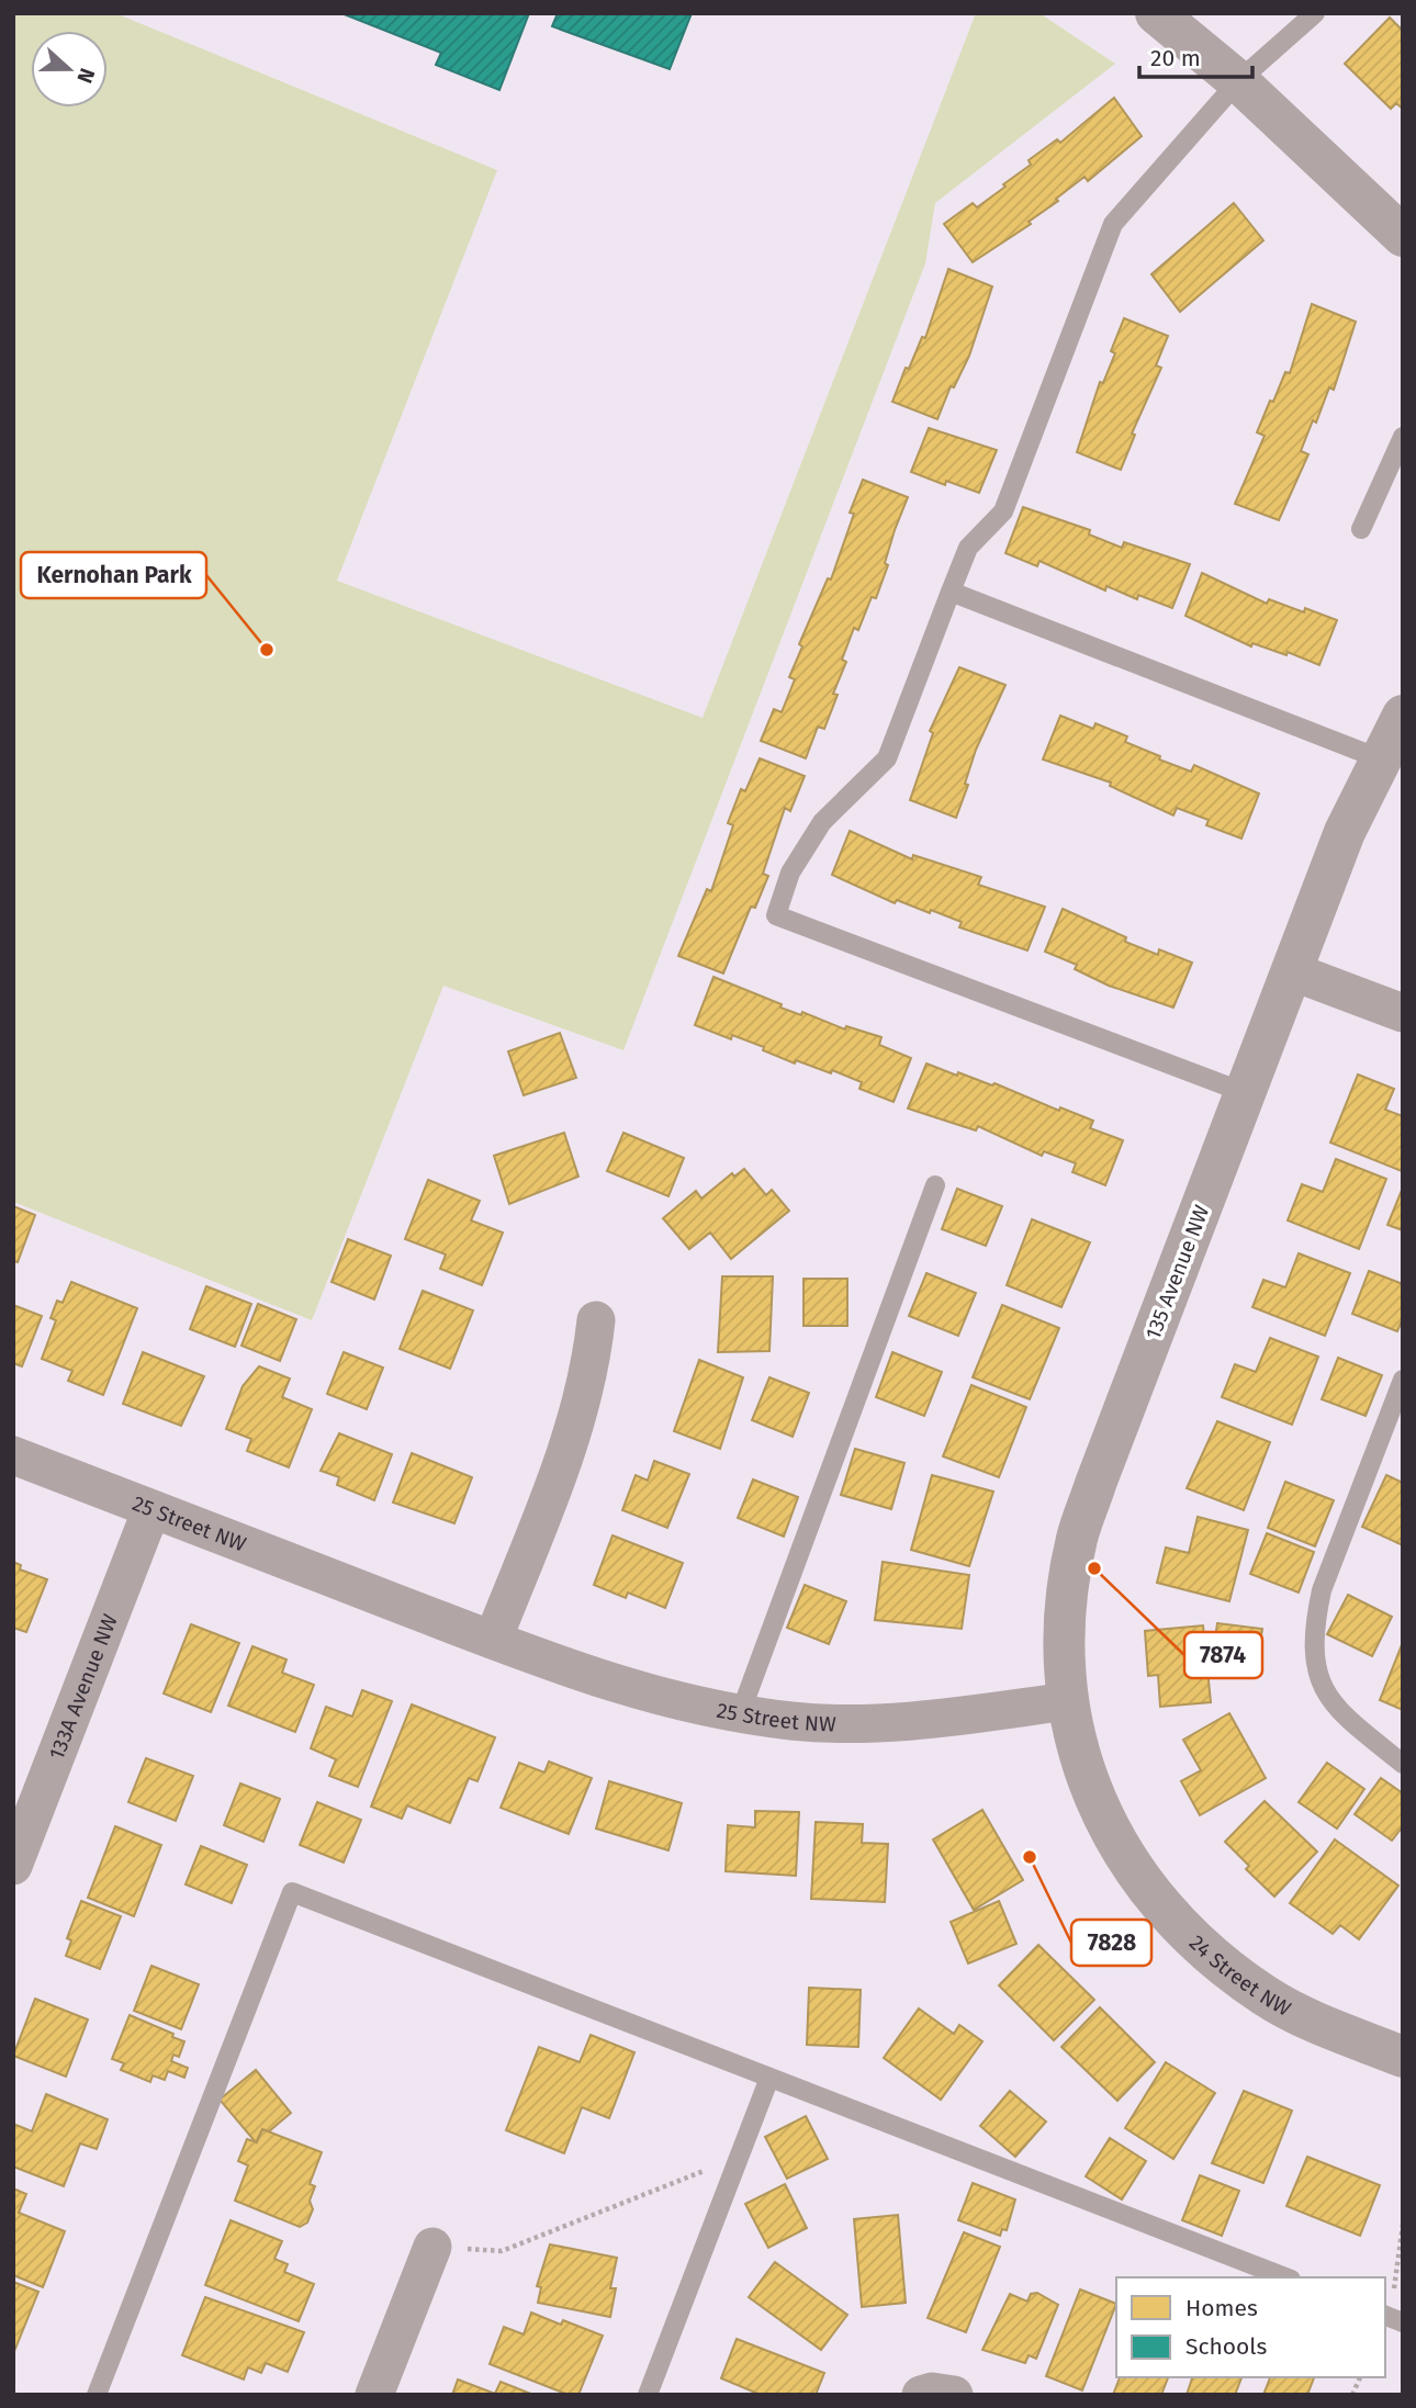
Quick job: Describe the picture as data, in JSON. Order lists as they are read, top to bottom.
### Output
{
  "streets": {
    "street": [
      "135 Avenue NW",
      "25 Street NW",
      "133A Avenue NW",
      "24 Street NW"
    ]
  },
  "crossings": [
    ["135 Avenue NW", "25 Street NW"],
    ["135 Avenue NW", "24 Street NW"],
    ["25 Street NW", "133A Avenue NW"]
  ],
  "places": ["Kernohan Park", "7874", "7828"],
  "legend": ["Homes", "Schools"],
  "scale_bar": "20 m",
  "north": "right"
}
